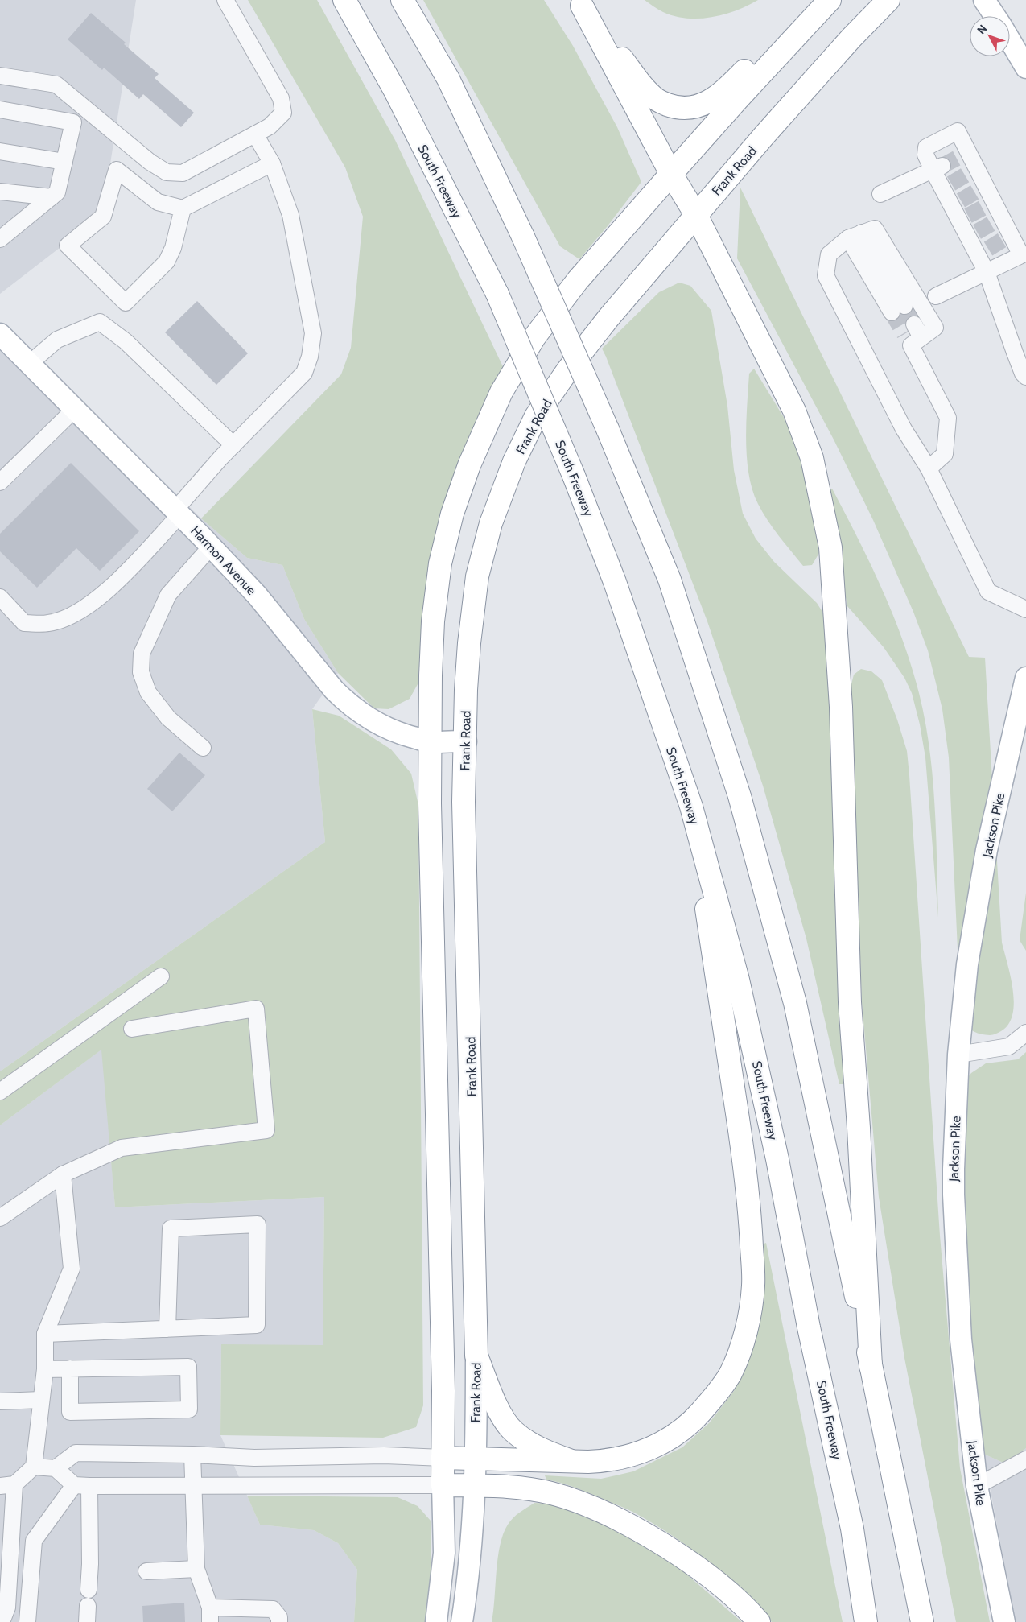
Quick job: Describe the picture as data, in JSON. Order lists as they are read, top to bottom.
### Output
{
  "streets": {
    "highway": ["Frank Road", "South Freeway"],
    "main road": ["Harmon Avenue", "Jackson Pike"]
  },
  "crossings": [
    ["Frank Road", "Harmon Avenue"]
  ],
  "north": "top left"
}
